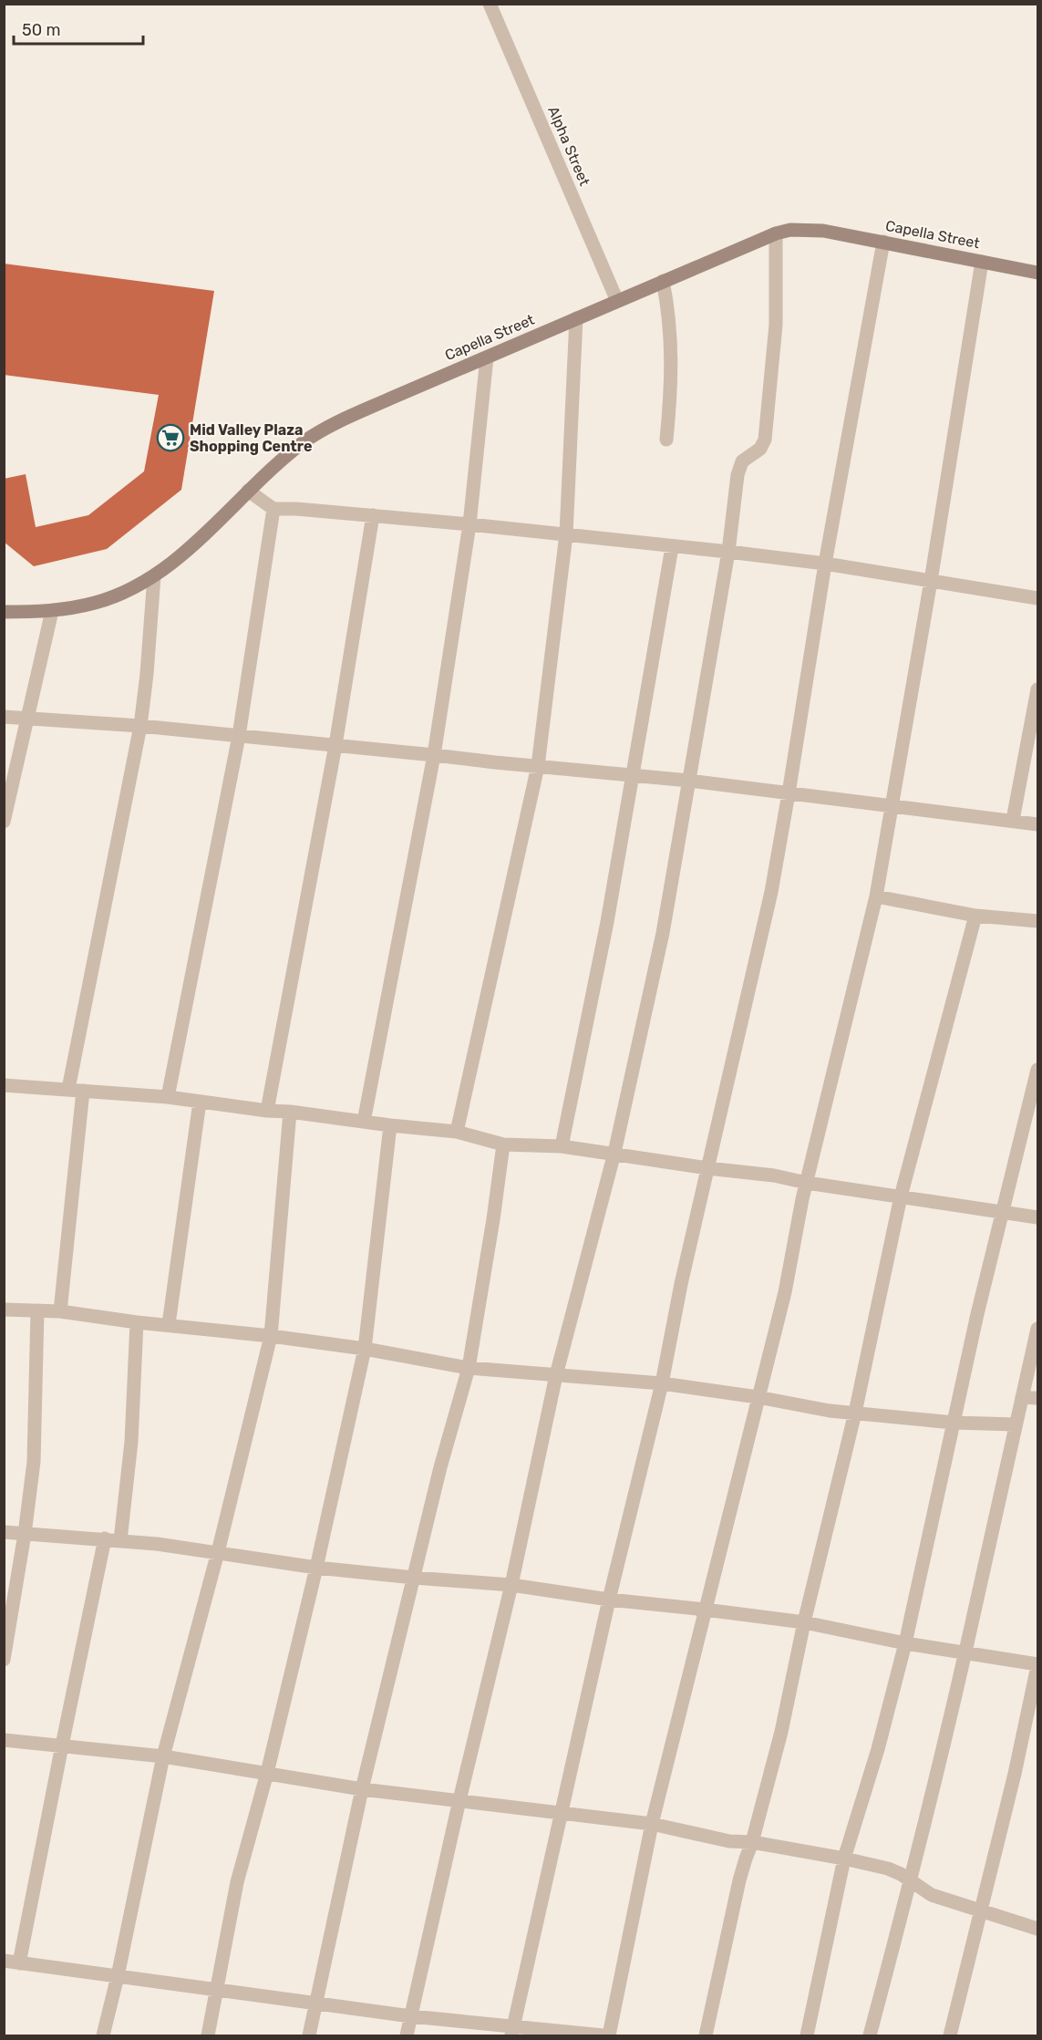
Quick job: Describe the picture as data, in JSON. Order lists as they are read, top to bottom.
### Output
{
  "streets": {
    "street": ["Alpha Street", "Capella Street"]
  },
  "crossings": [
    ["Alpha Street", "Capella Street"]
  ],
  "places": {
    "supermarket": ["Mid Valley Plaza Shopping Centre"]
  },
  "scale_bar": "50 m"
}
